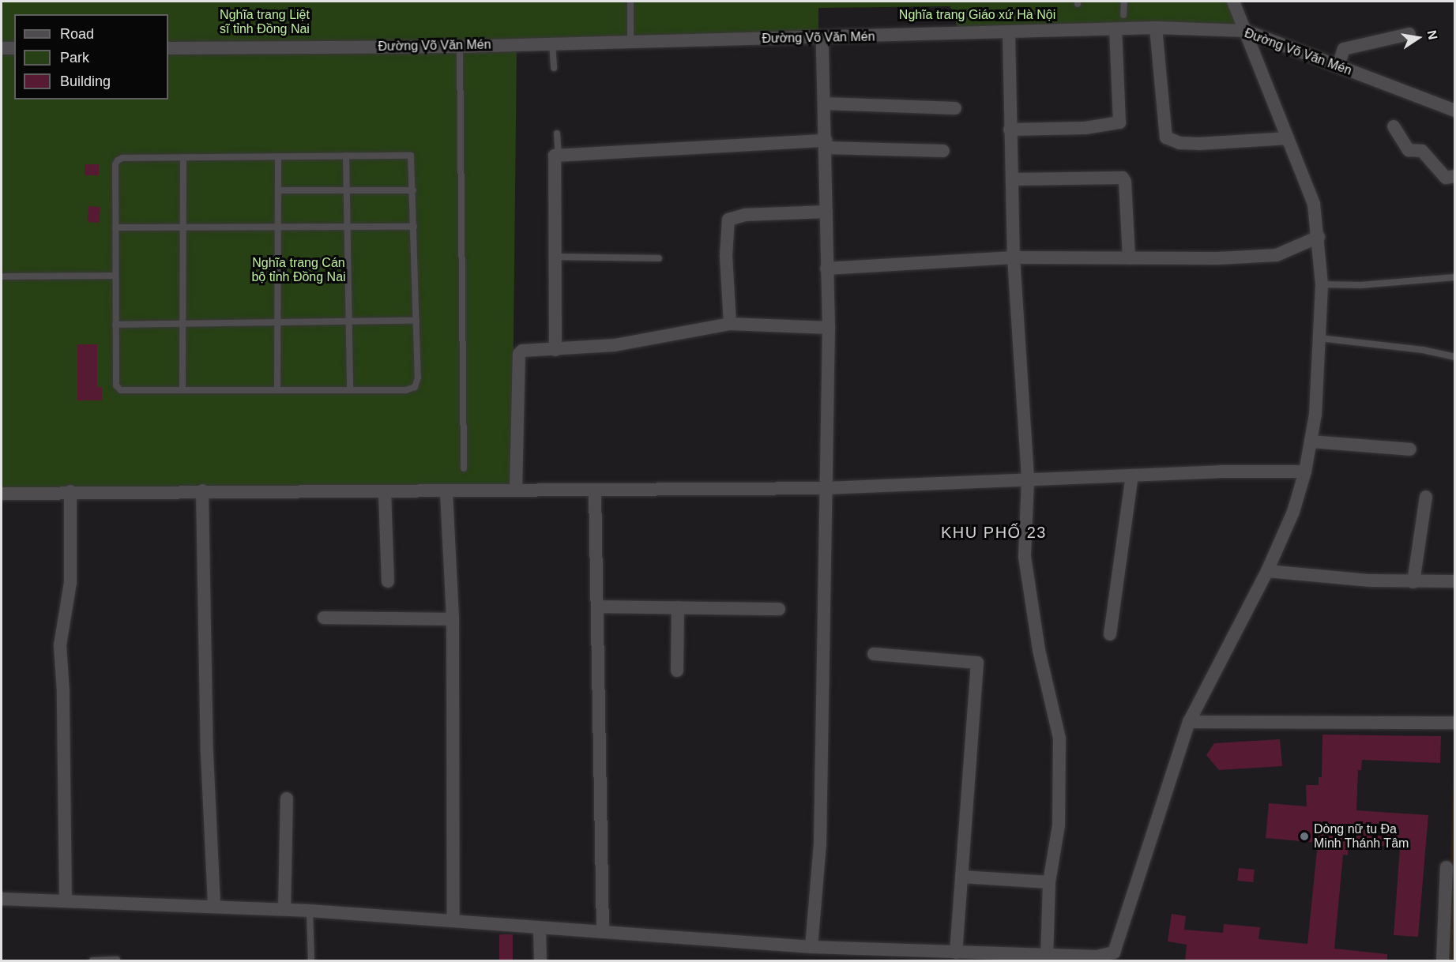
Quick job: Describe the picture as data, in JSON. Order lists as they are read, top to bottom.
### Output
{
  "streets": {
    "street": ["Đường Võ Văn Mén"]
  },
  "districts": ["KHU PHỐ 23"],
  "parks": ["Nghĩa trang Liệt sĩ tỉnh Đồng Nai", "Nghĩa trang Giáo xứ Hà Nội", "Nghĩa trang Cán bộ tỉnh Đồng Nai"],
  "places": ["Dòng nữ tu Đa Minh Thánh Tâm"],
  "legend": ["Road", "Park", "Building"],
  "north": "right"
}
